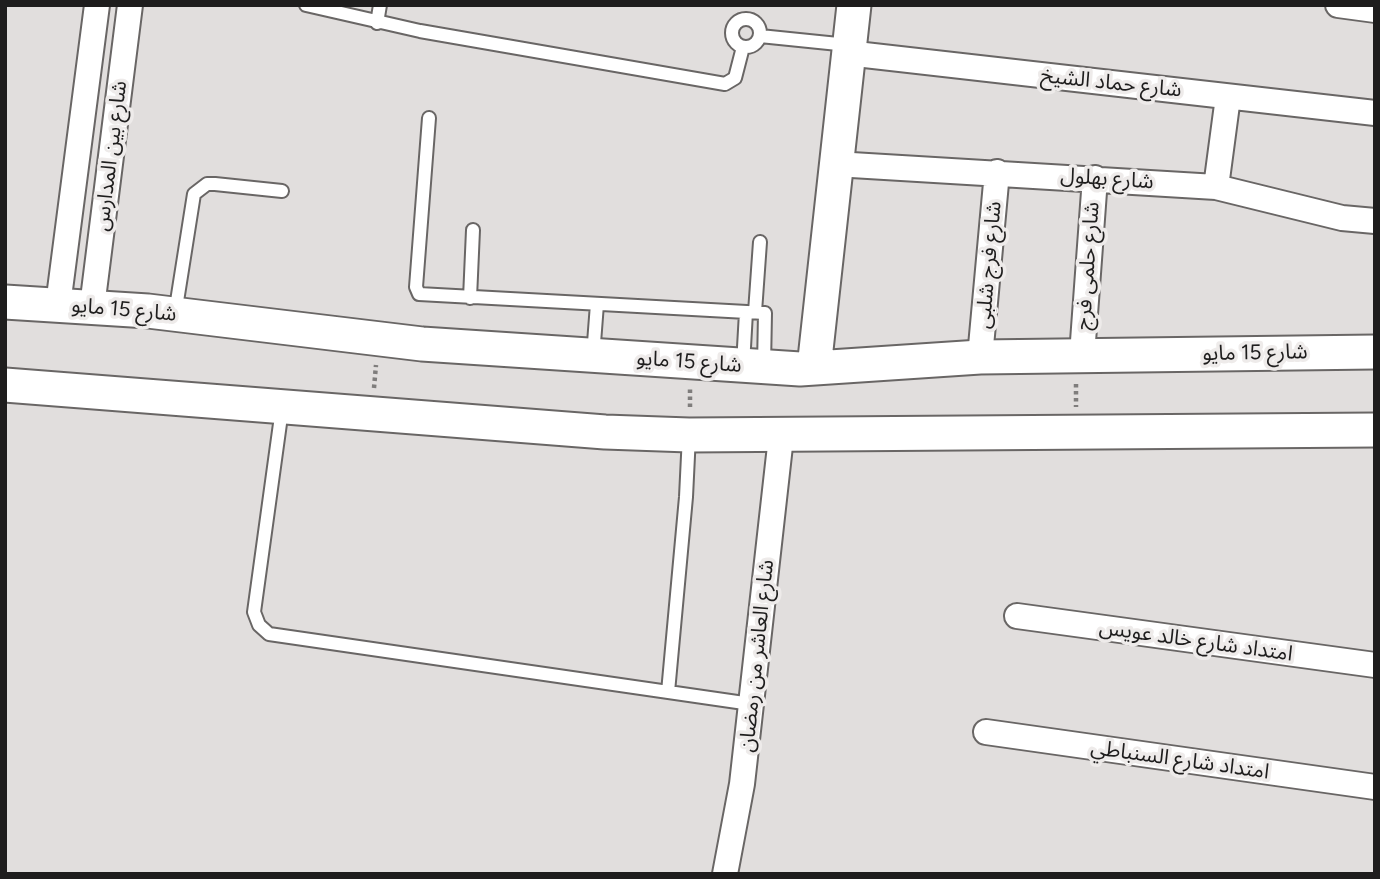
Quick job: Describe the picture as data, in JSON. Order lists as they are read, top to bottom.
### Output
{
  "streets": {
    "main road": ["شارع 15 مايو"],
    "street": [
      "شارع حماد الشيخ",
      "شارع بين المدارس",
      "شارع بهلول",
      "شارع فرج شلبى",
      "شارع حلمى فرج",
      "امتداد شارع خالد عويس",
      "شارع العاشر من رمضان",
      "امتداد شارع السنباطي"
    ]
  },
  "crossings": [
    ["شارع بين المدارس", "شارع 15 مايو"],
    ["شارع بهلول", "شارع فرج شلبى"],
    ["شارع بهلول", "شارع حلمى فرج"],
    ["شارع فرج شلبى", "شارع 15 مايو"],
    ["شارع حلمى فرج", "شارع 15 مايو"]
  ]
}
